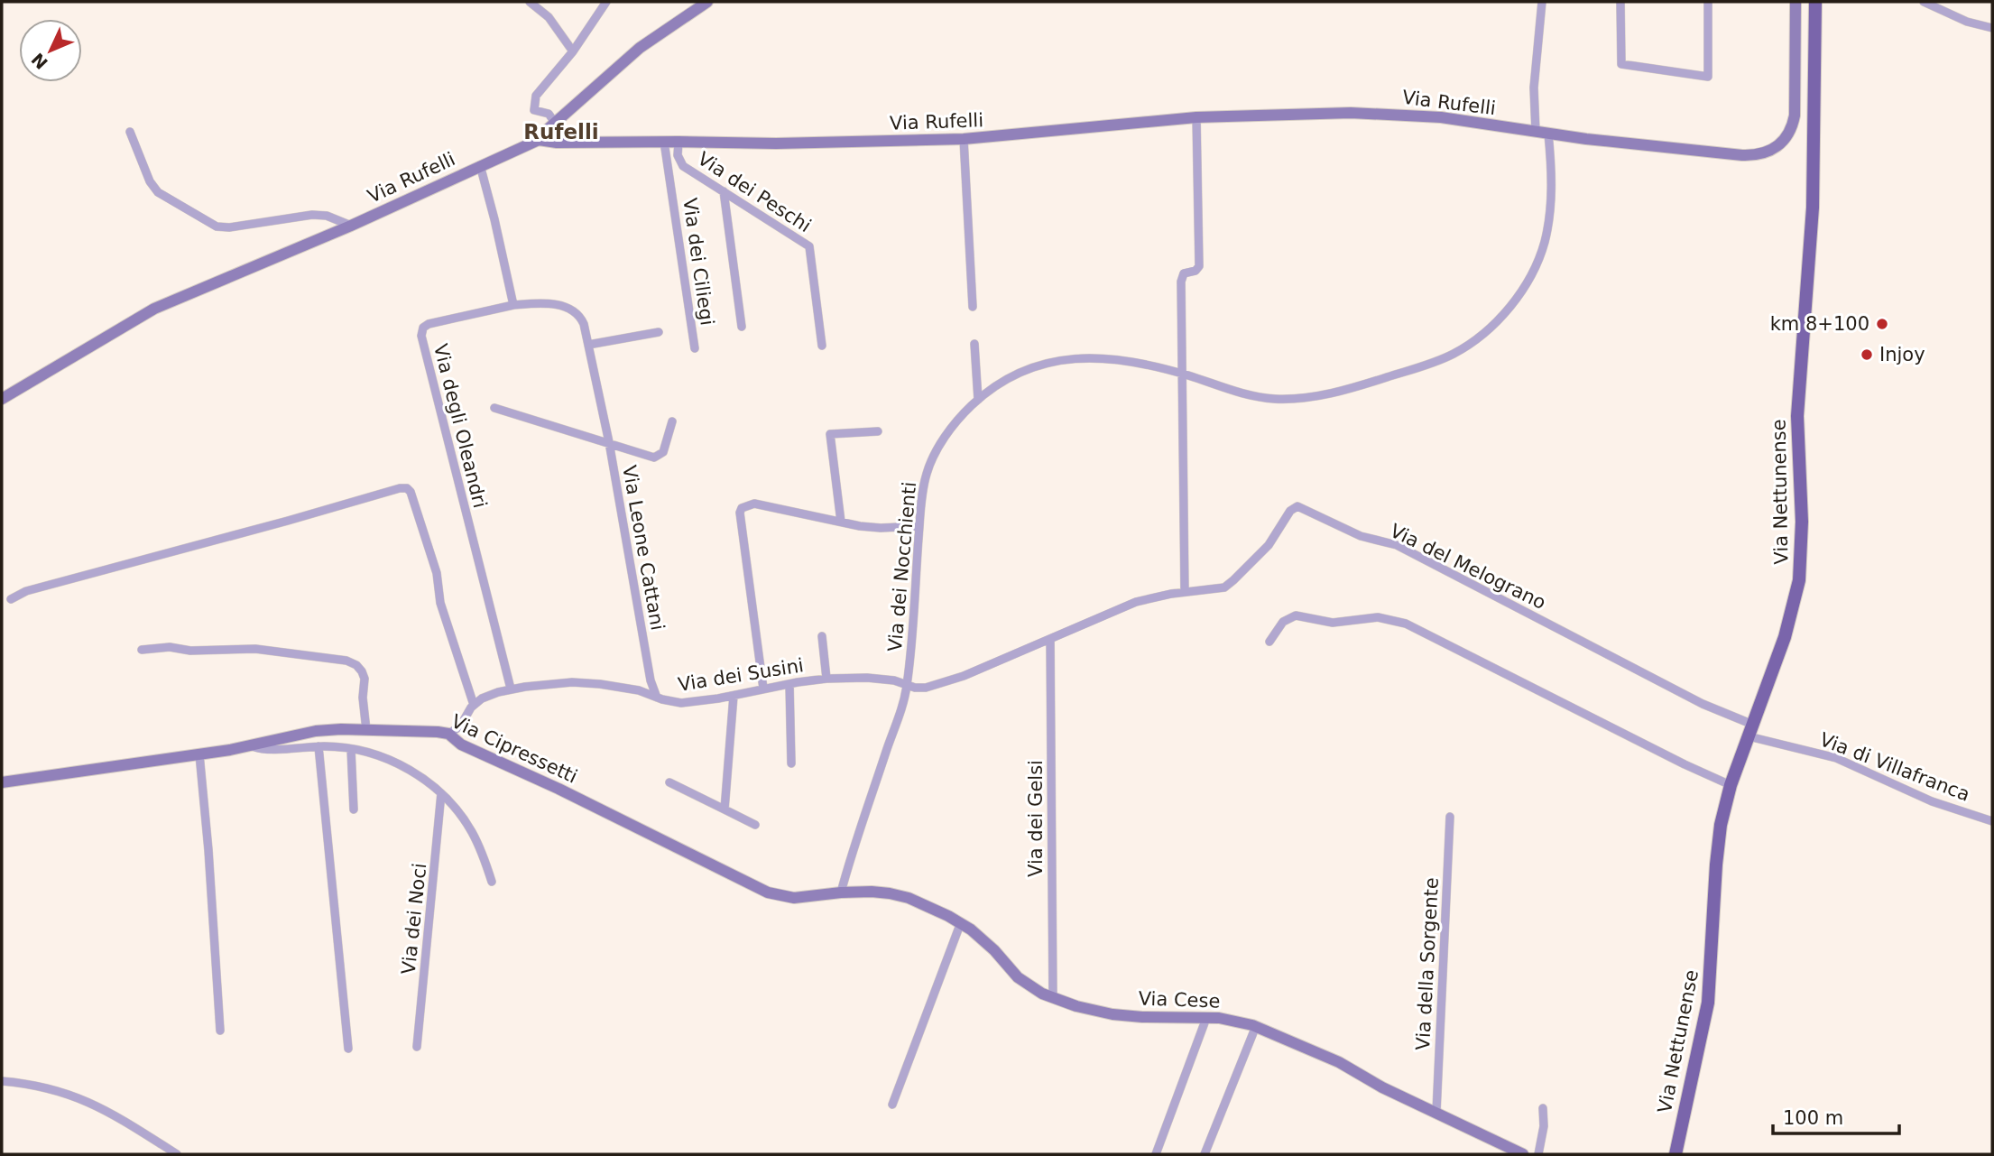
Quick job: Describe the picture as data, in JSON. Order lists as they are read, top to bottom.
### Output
{
  "streets": {
    "main road": ["Via Nettunense"],
    "street": [
      "Via Rufelli",
      "Via dei Peschi",
      "Via dei Ciliegi",
      "Via degli Oleandri",
      "Via Leone Cattani",
      "Via dei Nocchienti",
      "Via del Melograno",
      "Via dei Susini",
      "Via Cipressetti",
      "Via di Villafranca",
      "Via dei Gelsi",
      "Via dei Noci",
      "Via della Sorgente",
      "Via Cese"
    ]
  },
  "crossings": [
    ["Via Rufelli", "Via dei Peschi"],
    ["Via Rufelli", "Via dei Ciliegi"],
    ["Via Rufelli", "Via dei Nocchienti"],
    ["Via degli Oleandri", "Via Leone Cattani"],
    ["Via degli Oleandri", "Via dei Susini"],
    ["Via Nettunense", "Via del Melograno"],
    ["Via Nettunense", "Via di Villafranca"],
    ["Via Leone Cattani", "Via dei Susini"],
    ["Via dei Nocchienti", "Via del Melograno"],
    ["Via dei Nocchienti", "Via dei Susini"],
    ["Via dei Nocchienti", "Via Cipressetti"],
    ["Via dei Nocchienti", "Via Cese"],
    ["Via del Melograno", "Via dei Susini"],
    ["Via del Melograno", "Via di Villafranca"],
    ["Via del Melograno", "Via dei Gelsi"],
    ["Via dei Susini", "Via Cipressetti"],
    ["Via Cipressetti", "Via Cese"],
    ["Via dei Gelsi", "Via Cese"],
    ["Via della Sorgente", "Via Cese"]
  ],
  "districts": ["Rufelli"],
  "places": ["km 8+100", "Injoy"],
  "scale_bar": "100 m",
  "north": "bottom left"
}
